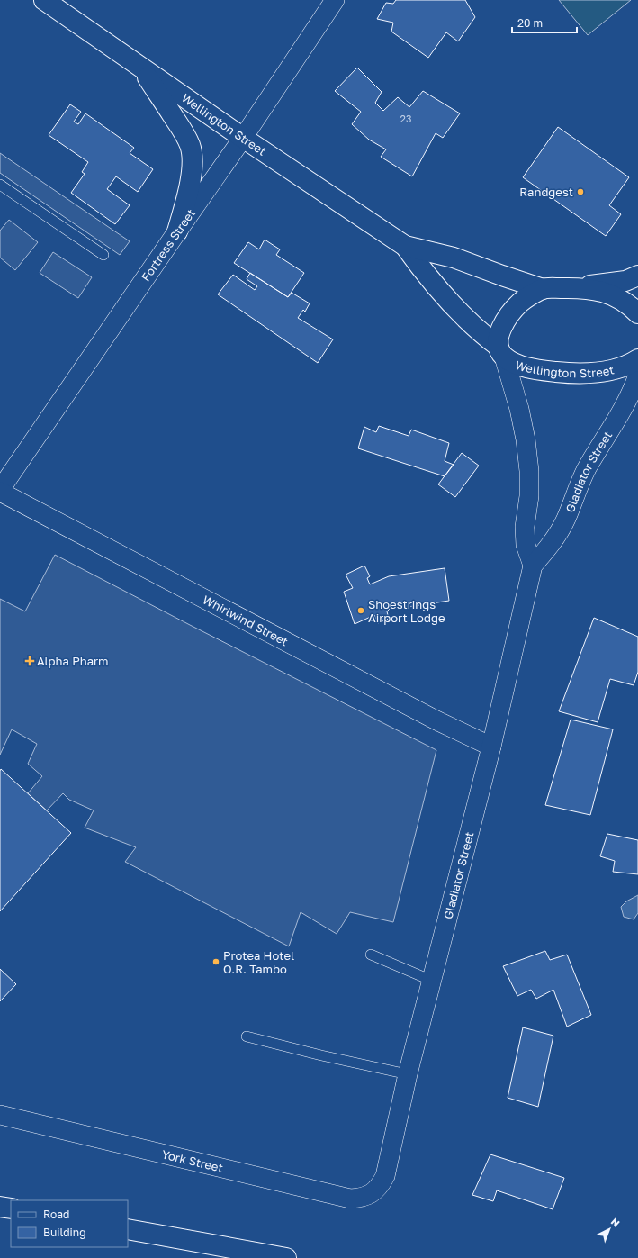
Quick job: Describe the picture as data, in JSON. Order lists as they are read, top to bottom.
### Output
{
  "streets": {
    "main road": ["Wellington Street"],
    "street": [
      "Fortress Street",
      "Gladiator Street",
      "Whirlwind Street",
      "York Street"
    ]
  },
  "crossings": [
    ["Wellington Street", "Fortress Street"],
    ["Fortress Street", "Whirlwind Street"],
    ["Gladiator Street", "Whirlwind Street"],
    ["Gladiator Street", "York Street"]
  ],
  "places": {
    "other": ["Randgest", "Shoestrings Airport Lodge", "Protea Hotel O.R. Tambo"],
    "health": ["Alpha Pharm"]
  },
  "house_numbers": ["23"],
  "legend": ["Road", "Building"],
  "scale_bar": "20 m",
  "north": "top right"
}
